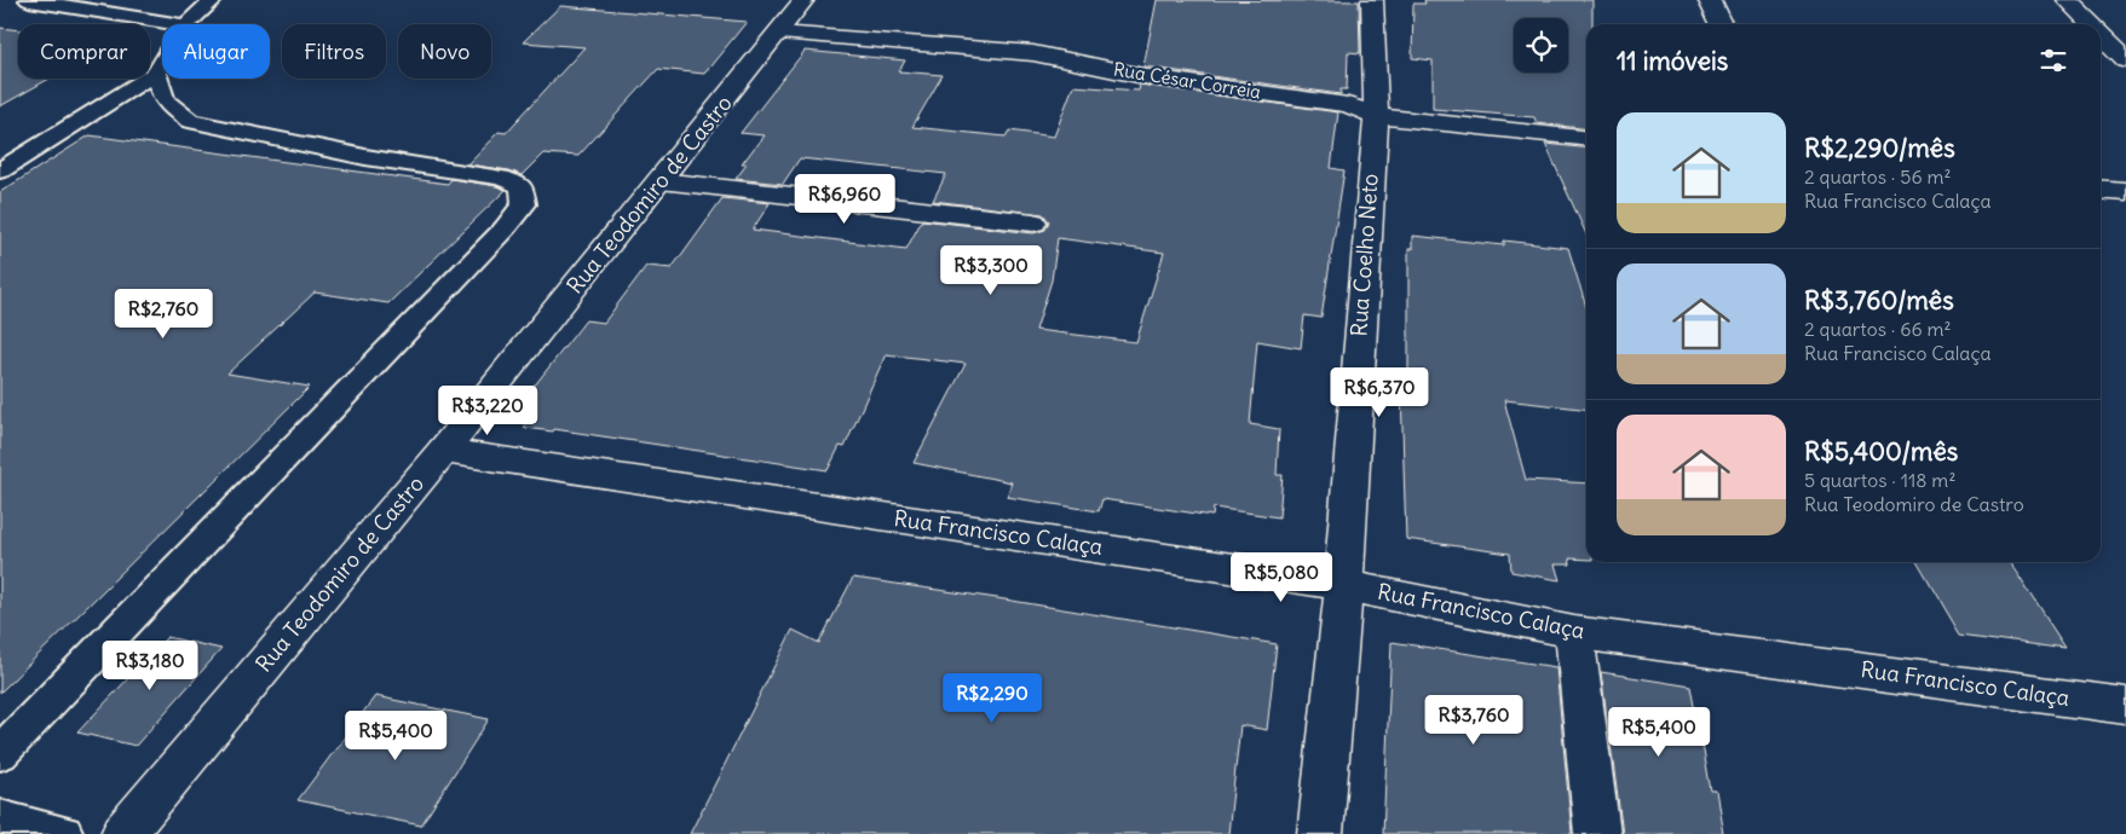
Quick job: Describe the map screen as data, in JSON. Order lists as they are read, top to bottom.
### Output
{
  "streets": {
    "street": [
      "Rua César Correia",
      "Rua Teodomiro de Castro",
      "Rua Coelho Neto",
      "Rua Francisco Calaça"
    ]
  },
  "crossings": [
    ["Rua César Correia", "Rua Teodomiro de Castro"],
    ["Rua César Correia", "Rua Coelho Neto"],
    ["Rua Teodomiro de Castro", "Rua Francisco Calaça"],
    ["Rua Coelho Neto", "Rua Francisco Calaça"]
  ],
  "page": {
    "chip": [
      "Comprar",
      "Alugar",
      "Filtros",
      "Novo"
    ],
    "heading": "11 imóveis",
    "list": [
      {
        "name": "R$2,290/mês",
        "note": "2 quartos · 56 m² · Rua Francisco Calaça"
      },
      {
        "name": "R$3,760/mês",
        "note": "2 quartos · 66 m² · Rua Francisco Calaça"
      },
      {
        "name": "R$5,400/mês",
        "note": "5 quartos · 118 m² · Rua Teodomiro de Castro"
      }
    ],
    "price": [
      "R$6,960",
      "R$3,300",
      "R$2,760",
      "R$6,370",
      "R$3,220",
      "R$5,080",
      "R$3,180",
      "R$2,290",
      "R$3,760",
      "R$5,400",
      "R$5,400"
    ]
  }
}
